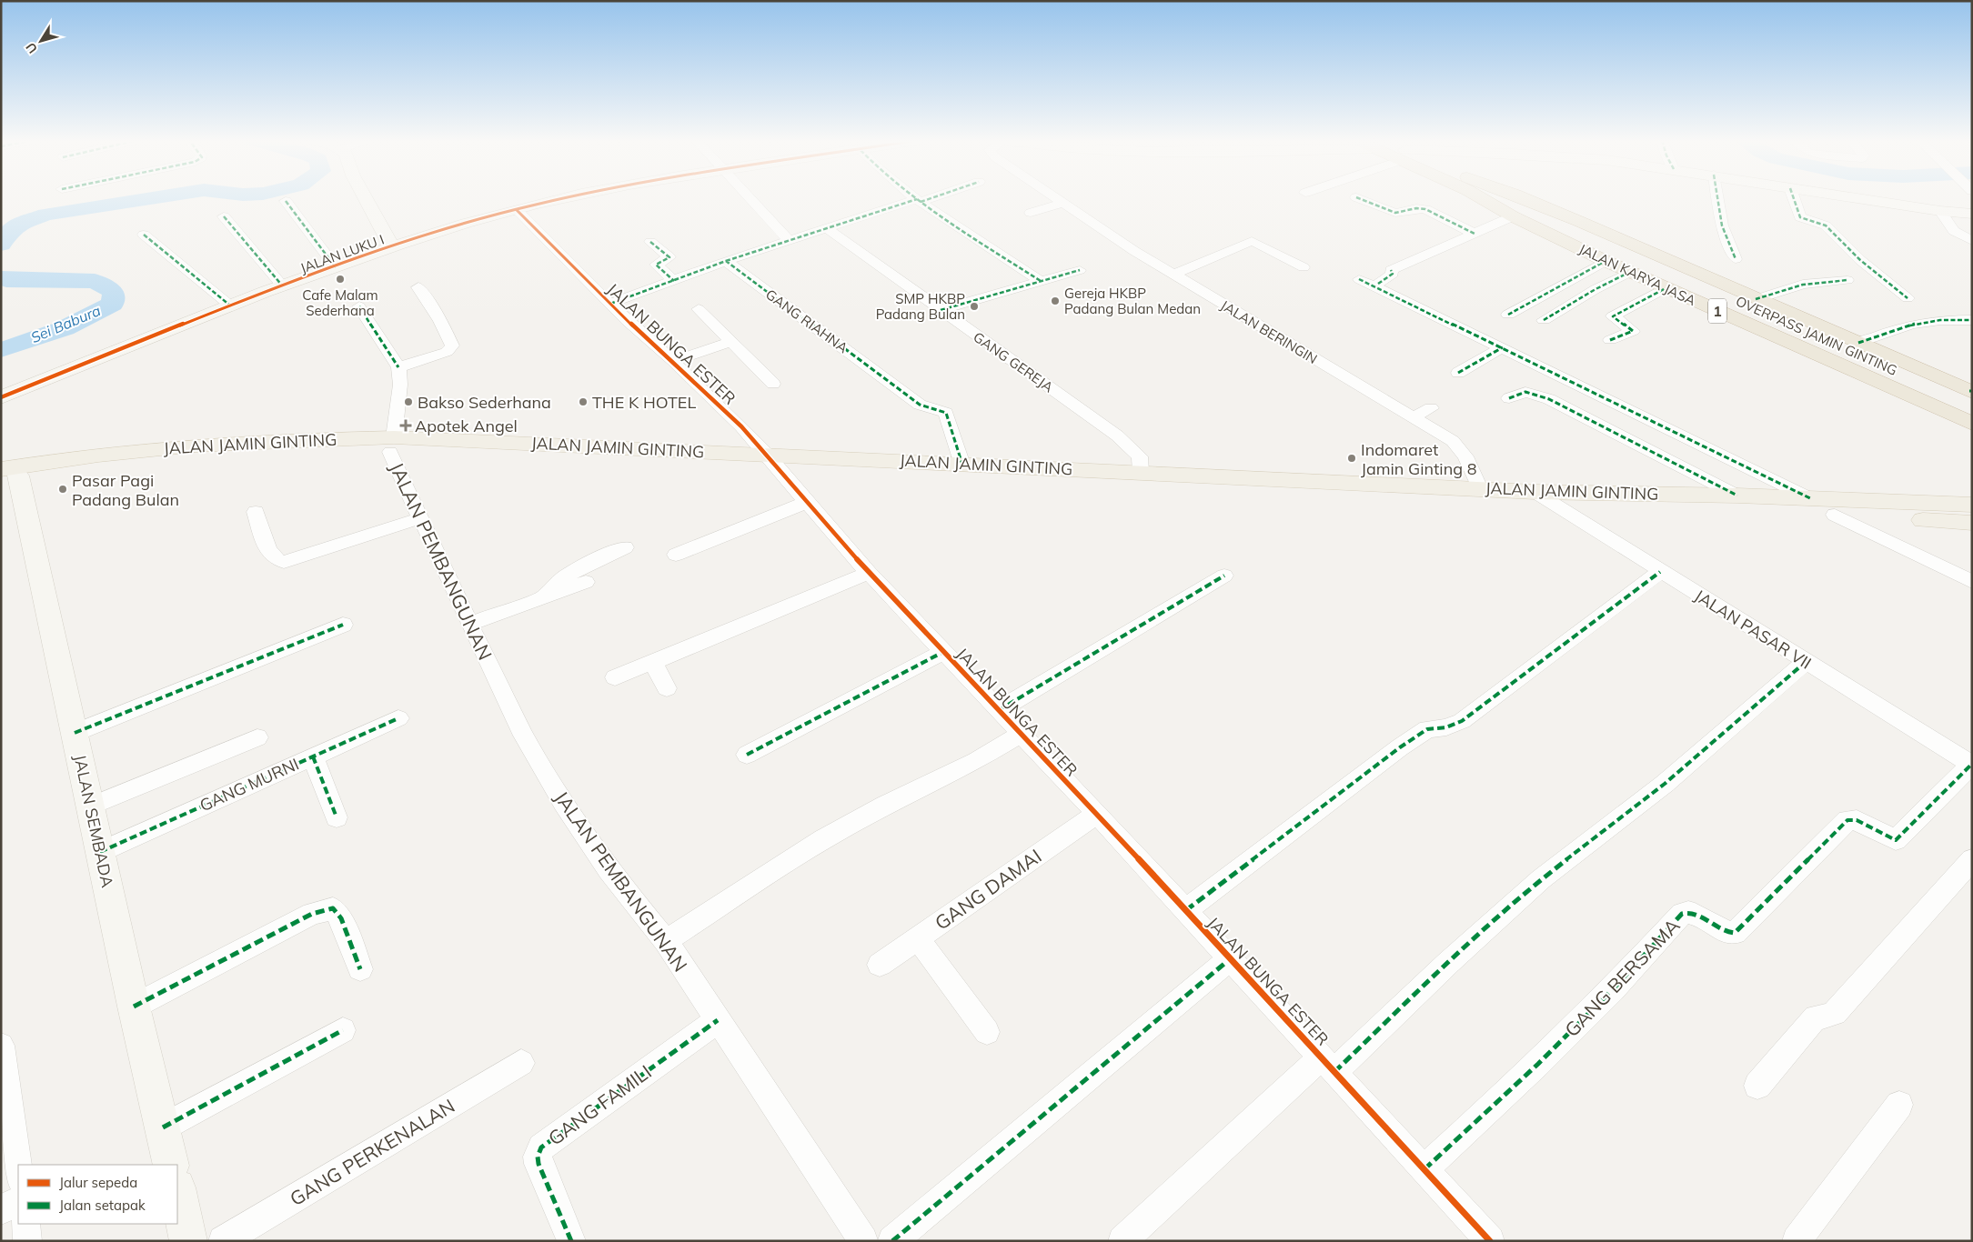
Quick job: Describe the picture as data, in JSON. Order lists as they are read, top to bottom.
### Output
{
  "streets": {
    "highway": ["JALAN KARYA JASA", "1", "OVERPASS JAMIN GINTING"],
    "main road": ["JALAN JAMIN GINTING"],
    "street": [
      "JALAN LUKU I",
      "GANG RIAHNA",
      "JALAN BERINGIN",
      "JALAN BUNGA ESTER",
      "GANG GEREJA",
      "JALAN PEMBANGUNAN",
      "JALAN PASAR VII",
      "GANG MURNI",
      "JALAN SEMBADA",
      "GANG DAMAI",
      "GANG BERSAMA",
      "GANG FAMILI",
      "GANG PERKENALAN"
    ]
  },
  "crossings": [
    ["JALAN LUKU I", "JALAN BUNGA ESTER"],
    ["JALAN KARYA JASA", "OVERPASS JAMIN GINTING"],
    ["GANG RIAHNA", "JALAN JAMIN GINTING"],
    ["JALAN BERINGIN", "JALAN JAMIN GINTING"],
    ["JALAN BUNGA ESTER", "JALAN JAMIN GINTING"],
    ["JALAN BUNGA ESTER", "GANG DAMAI"],
    ["JALAN BUNGA ESTER", "GANG BERSAMA"],
    ["GANG GEREJA", "JALAN JAMIN GINTING"],
    ["JALAN JAMIN GINTING", "JALAN PEMBANGUNAN"],
    ["JALAN JAMIN GINTING", "JALAN PASAR VII"],
    ["JALAN JAMIN GINTING", "JALAN SEMBADA"],
    ["JALAN PEMBANGUNAN", "GANG FAMILI"],
    ["JALAN PASAR VII", "GANG BERSAMA"],
    ["GANG MURNI", "JALAN SEMBADA"]
  ],
  "water": ["Sei Babura"],
  "places": {
    "other": [
      "Cafe Malam Sederhana",
      "Gereja HKBP Padang Bulan Medan",
      "SMP HKBP Padang Bulan",
      "Bakso Sederhana",
      "THE K HOTEL",
      "Indomaret Jamin Ginting 8",
      "Pasar Pagi Padang Bulan"
    ],
    "health": ["Apotek Angel"]
  },
  "legend": ["Jalur sepeda", "Jalan setapak"],
  "north": "bottom left"
}
